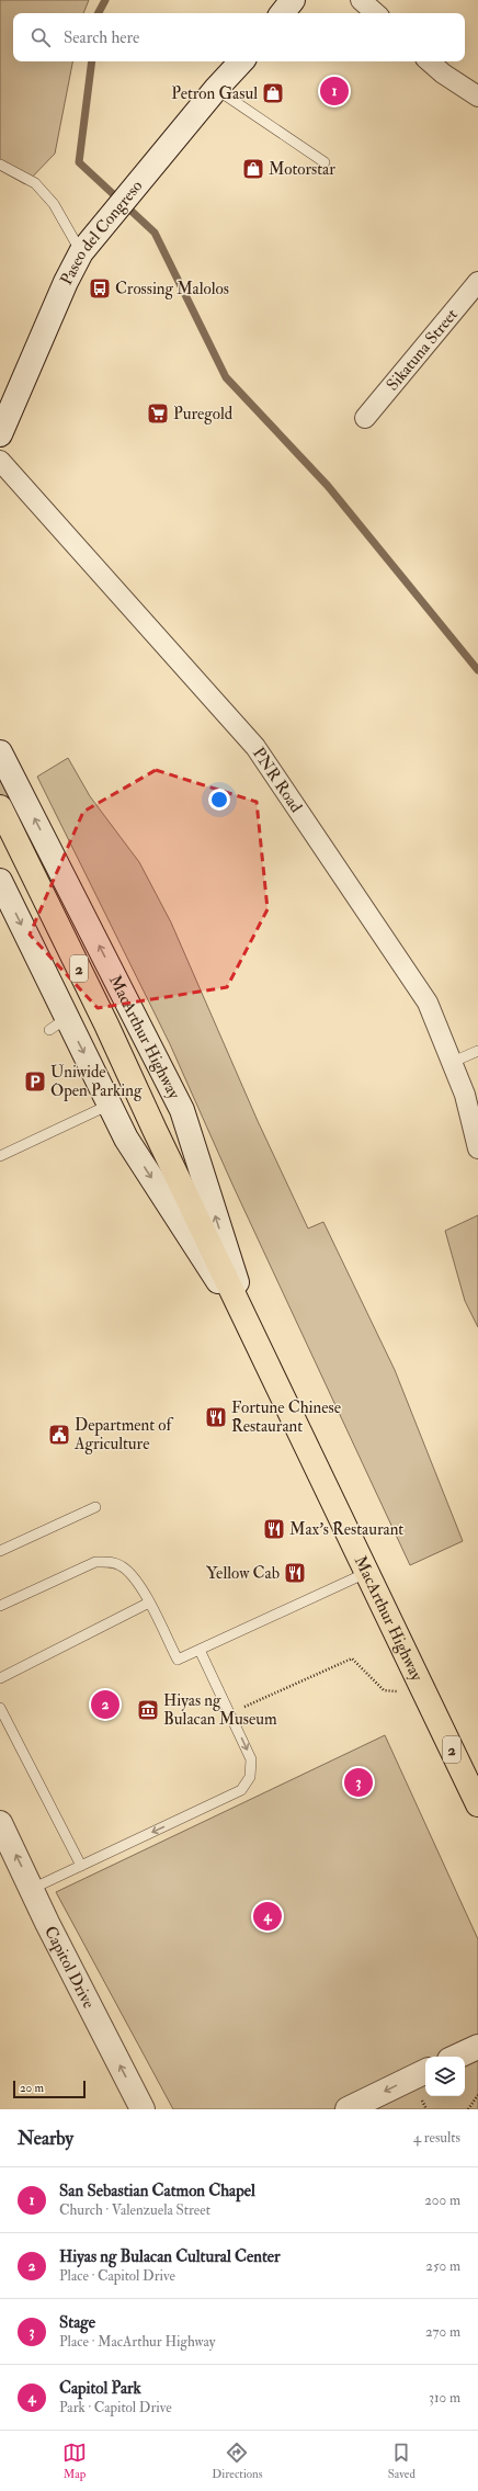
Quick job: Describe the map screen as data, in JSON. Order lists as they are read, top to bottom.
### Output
{
  "streets": {
    "highway": ["2", "MacArthur Highway"],
    "main road": ["Paseo del Congreso", "Capitol Drive"],
    "street": ["Sikatuna Street", "PNR Road"]
  },
  "one_way": ["Capitol Drive"],
  "places": {
    "shop": ["Petron Gasul", "Motorstar"],
    "bus stop": ["Crossing Malolos"],
    "supermarket": ["Puregold"],
    "parking": ["Uniwide Open Parking"],
    "restaurant": ["Fortune Chinese Restaurant", "Max's Restaurant", "Yellow Cab"],
    "public building": ["Department of Agriculture"],
    "museum": ["Hiyas ng Bulacan Museum"]
  },
  "scale_bar": "20 m",
  "page": {
    "search": "Search here",
    "pins": [
      "1",
      "2",
      "3",
      "4"
    ],
    "scale": "20 m",
    "heading": ["Nearby", "4 results"],
    "list": [
      {
        "mark": "1",
        "name": "San Sebastian Catmon Chapel",
        "note": "Church · Valenzuela Street",
        "value": "200 m"
      },
      {
        "mark": "2",
        "name": "Hiyas ng Bulacan Cultural Center",
        "note": "Place · Capitol Drive",
        "value": "250 m"
      },
      {
        "mark": "3",
        "name": "Stage",
        "note": "Place · MacArthur Highway",
        "value": "270 m"
      },
      {
        "mark": "4",
        "name": "Capitol Park",
        "note": "Park · Capitol Drive",
        "value": "310 m"
      }
    ],
    "nav": ["Map", "Directions", "Saved"]
  }
}
